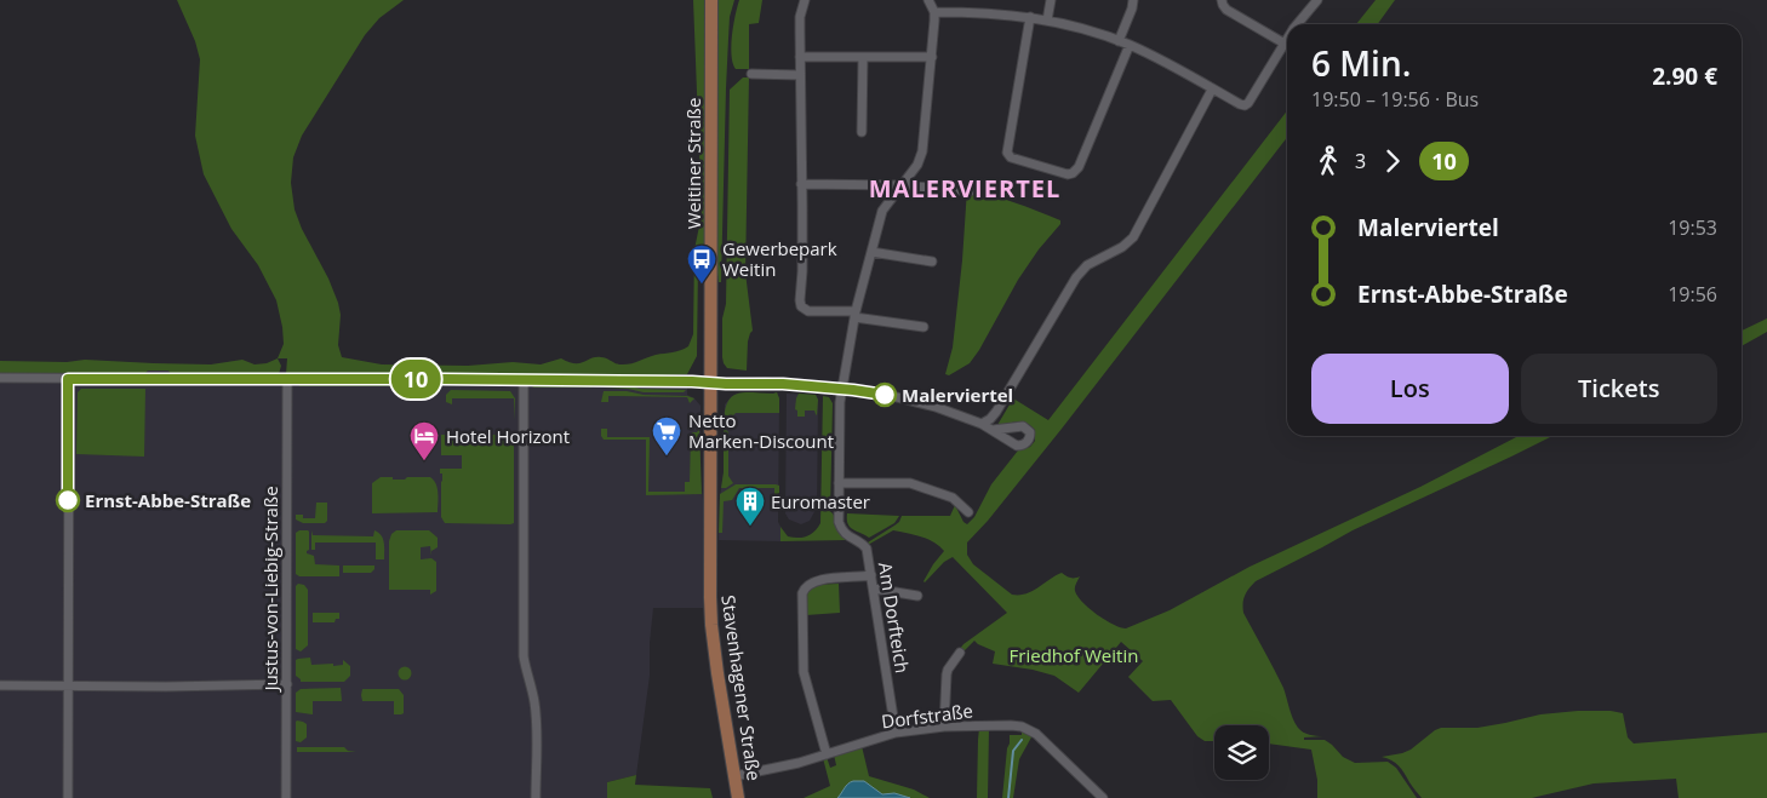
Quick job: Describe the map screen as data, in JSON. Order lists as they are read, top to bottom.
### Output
{
  "streets": {
    "main road": ["Weitiner Straße", "Stavenhagener Straße"],
    "street": ["Justus-von-Liebig-Straße", "Am Dorfteich", "Dorfstraße"]
  },
  "crossings": [
    ["Weitiner Straße", "Stavenhagener Straße"],
    ["Am Dorfteich", "Dorfstraße"],
    ["Stavenhagener Straße", "Dorfstraße"]
  ],
  "districts": ["MALERVIERTEL"],
  "parks": ["Friedhof Weitin"],
  "places": {
    "bus stop": ["Gewerbepark Weitin"],
    "other": ["Malerviertel", "Ernst-Abbe-Straße"],
    "supermarket": ["Netto Marken-Discount"],
    "hotel": ["Hotel Horizont"],
    "building": ["Euromaster"]
  },
  "lines": ["bus line 10"],
  "page": {
    "on_map": "10",
    "heading": ["6 Min.", "19:50 – 19:56 · Bus", "2.90 €"],
    "legs": ["3", "10"],
    "list": [
      {
        "name": "Malerviertel",
        "value": "19:53"
      },
      {
        "name": "Ernst-Abbe-Straße",
        "value": "19:56"
      }
    ],
    "buttons": ["Los", "Tickets"]
  }
}
